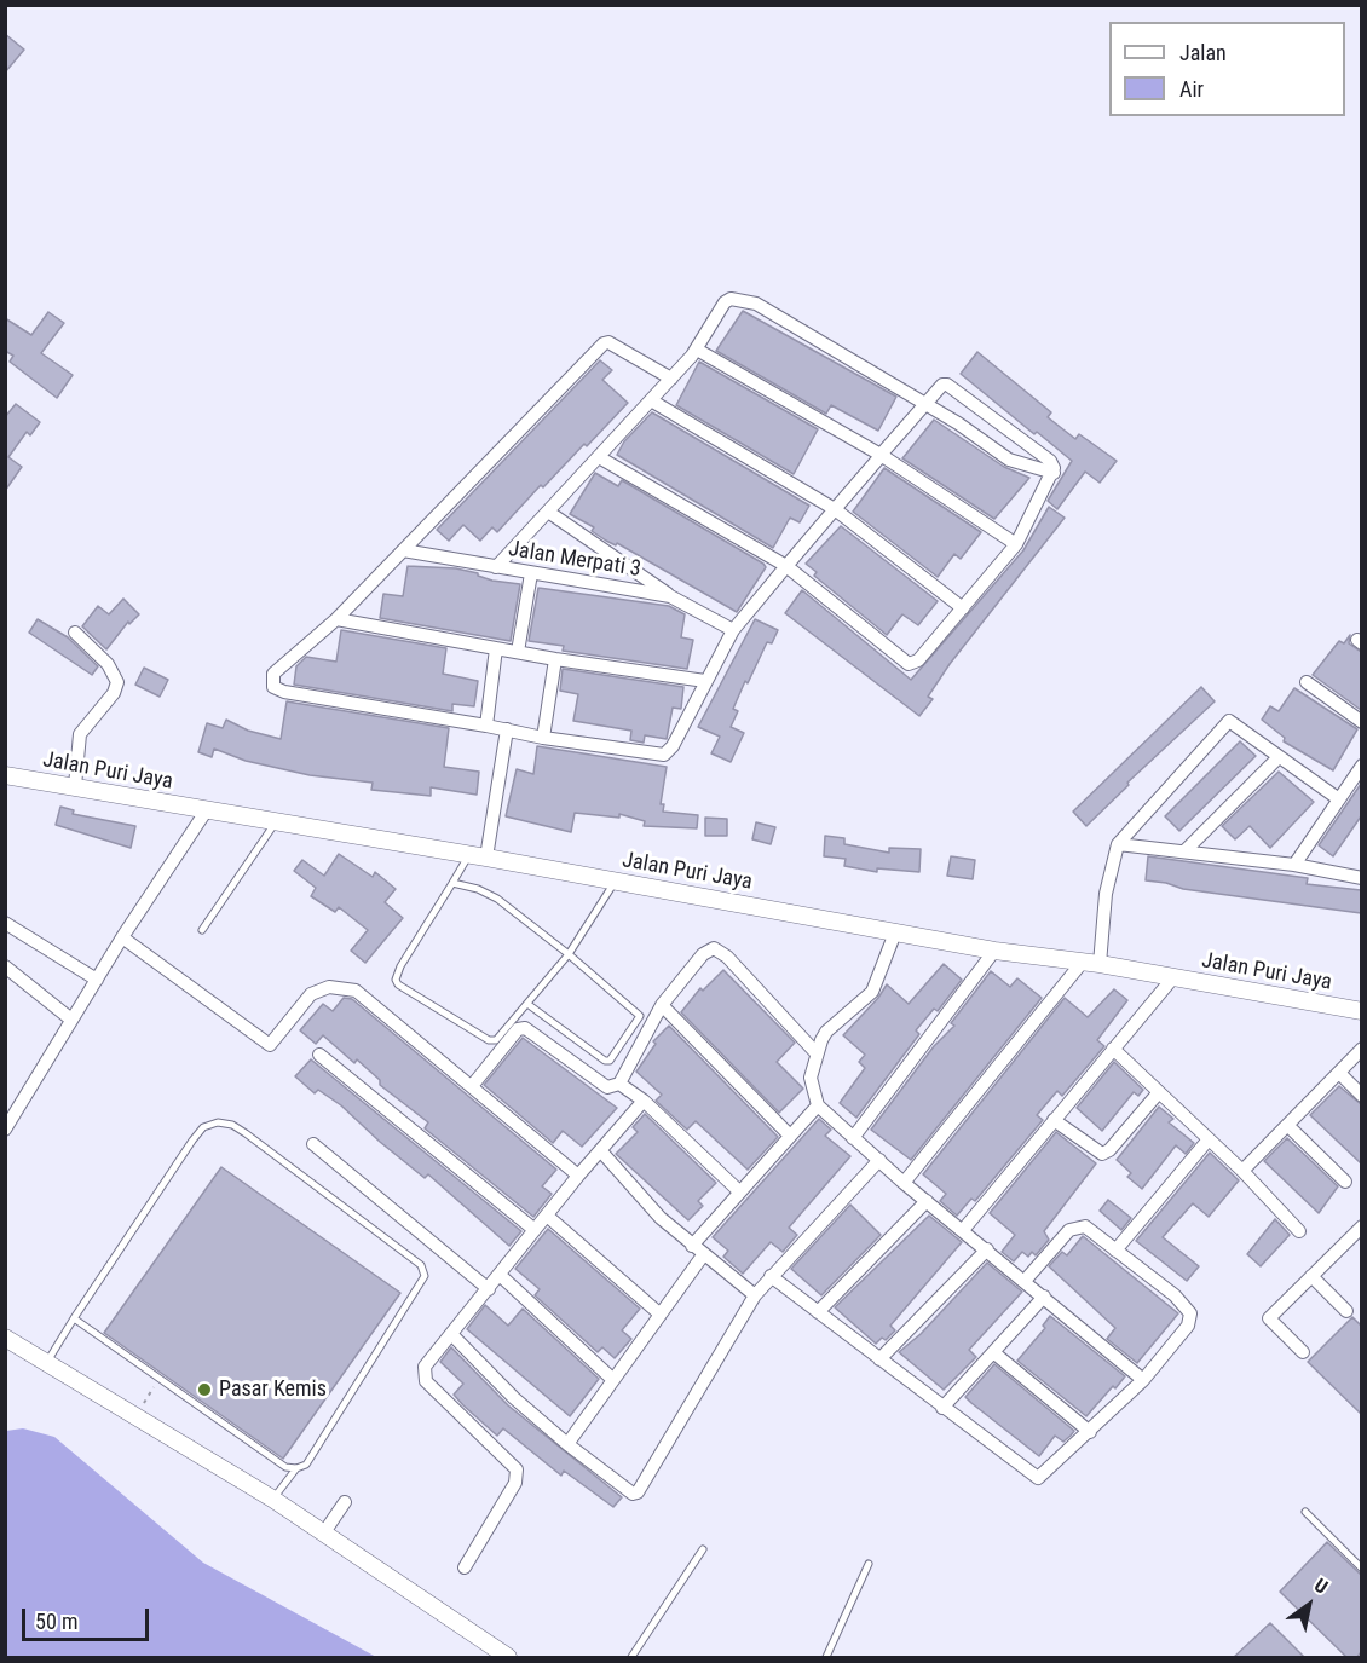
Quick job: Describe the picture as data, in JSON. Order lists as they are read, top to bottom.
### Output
{
  "streets": {
    "street": ["Jalan Merpati 3", "Jalan Puri Jaya"]
  },
  "places": ["Pasar Kemis"],
  "legend": ["Jalan", "Air"],
  "scale_bar": "50 m",
  "north": "top right"
}
